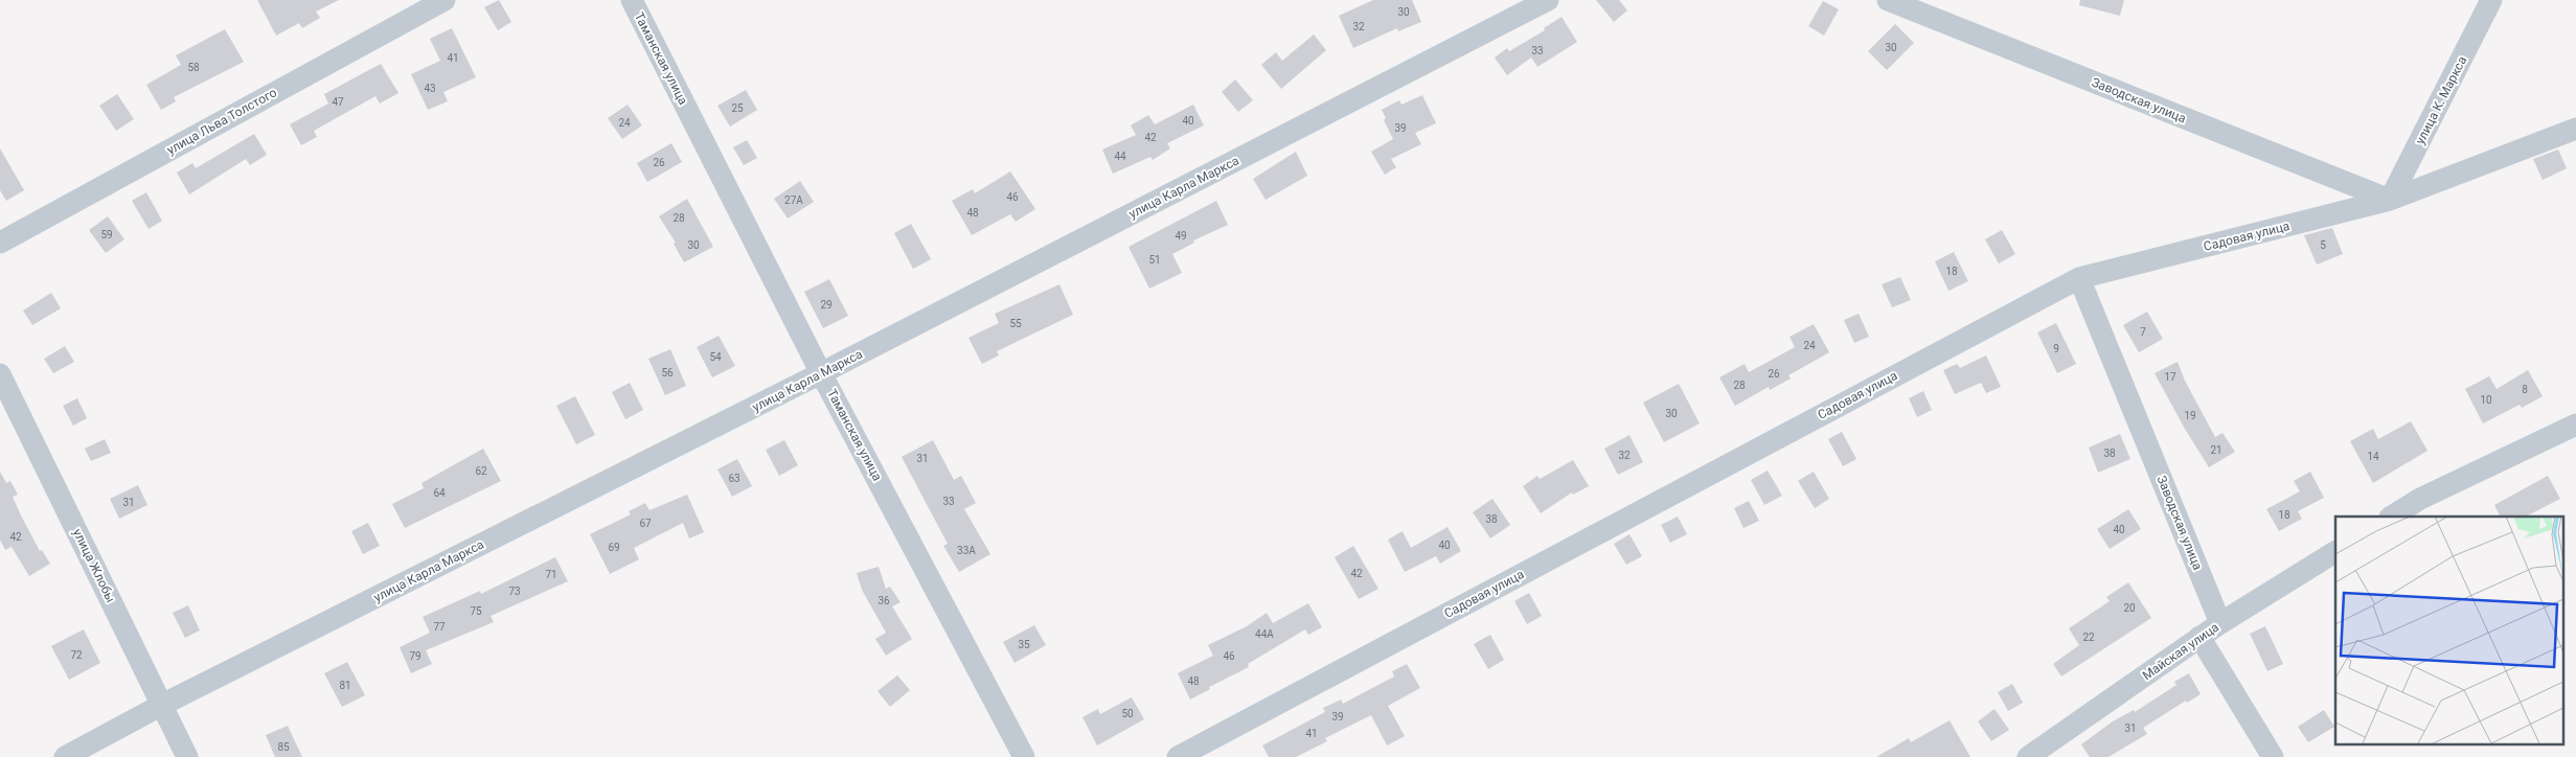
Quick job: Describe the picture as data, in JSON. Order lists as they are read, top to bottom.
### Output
{
  "streets": {
    "street": [
      "Таманская улица",
      "Заводская улица",
      "улица К. Маркса",
      "улица Льва Толстого",
      "улица Карла Маркса",
      "Садовая улица",
      "улица Жлобы",
      "Майская улица"
    ]
  },
  "crossings": [
    ["Таманская улица", "улица Карла Маркса"],
    ["Заводская улица", "улица К. Маркса"],
    ["Заводская улица", "Садовая улица"],
    ["Заводская улица", "Майская улица"],
    ["улица К. Маркса", "Садовая улица"],
    ["улица Карла Маркса", "улица Жлобы"]
  ],
  "house_numbers": [
    "30",
    "32",
    "30",
    "33",
    "41",
    "58",
    "43",
    "47",
    "25",
    "40",
    "24",
    "39",
    "42",
    "44",
    "26",
    "46",
    "27А",
    "48",
    "28",
    "59",
    "49",
    "30",
    "5",
    "51",
    "18",
    "29",
    "55",
    "7",
    "24",
    "9",
    "54",
    "56",
    "26",
    "17",
    "28",
    "8",
    "10",
    "30",
    "19",
    "21",
    "38",
    "32",
    "14",
    "31",
    "62",
    "63",
    "64",
    "33",
    "31",
    "18",
    "38",
    "67",
    "40",
    "42",
    "40",
    "69",
    "33А",
    "42",
    "71",
    "73",
    "36",
    "20",
    "75",
    "77",
    "44А",
    "22",
    "35",
    "72",
    "79",
    "46",
    "48",
    "81",
    "50",
    "39",
    "31",
    "41",
    "85"
  ]
}
